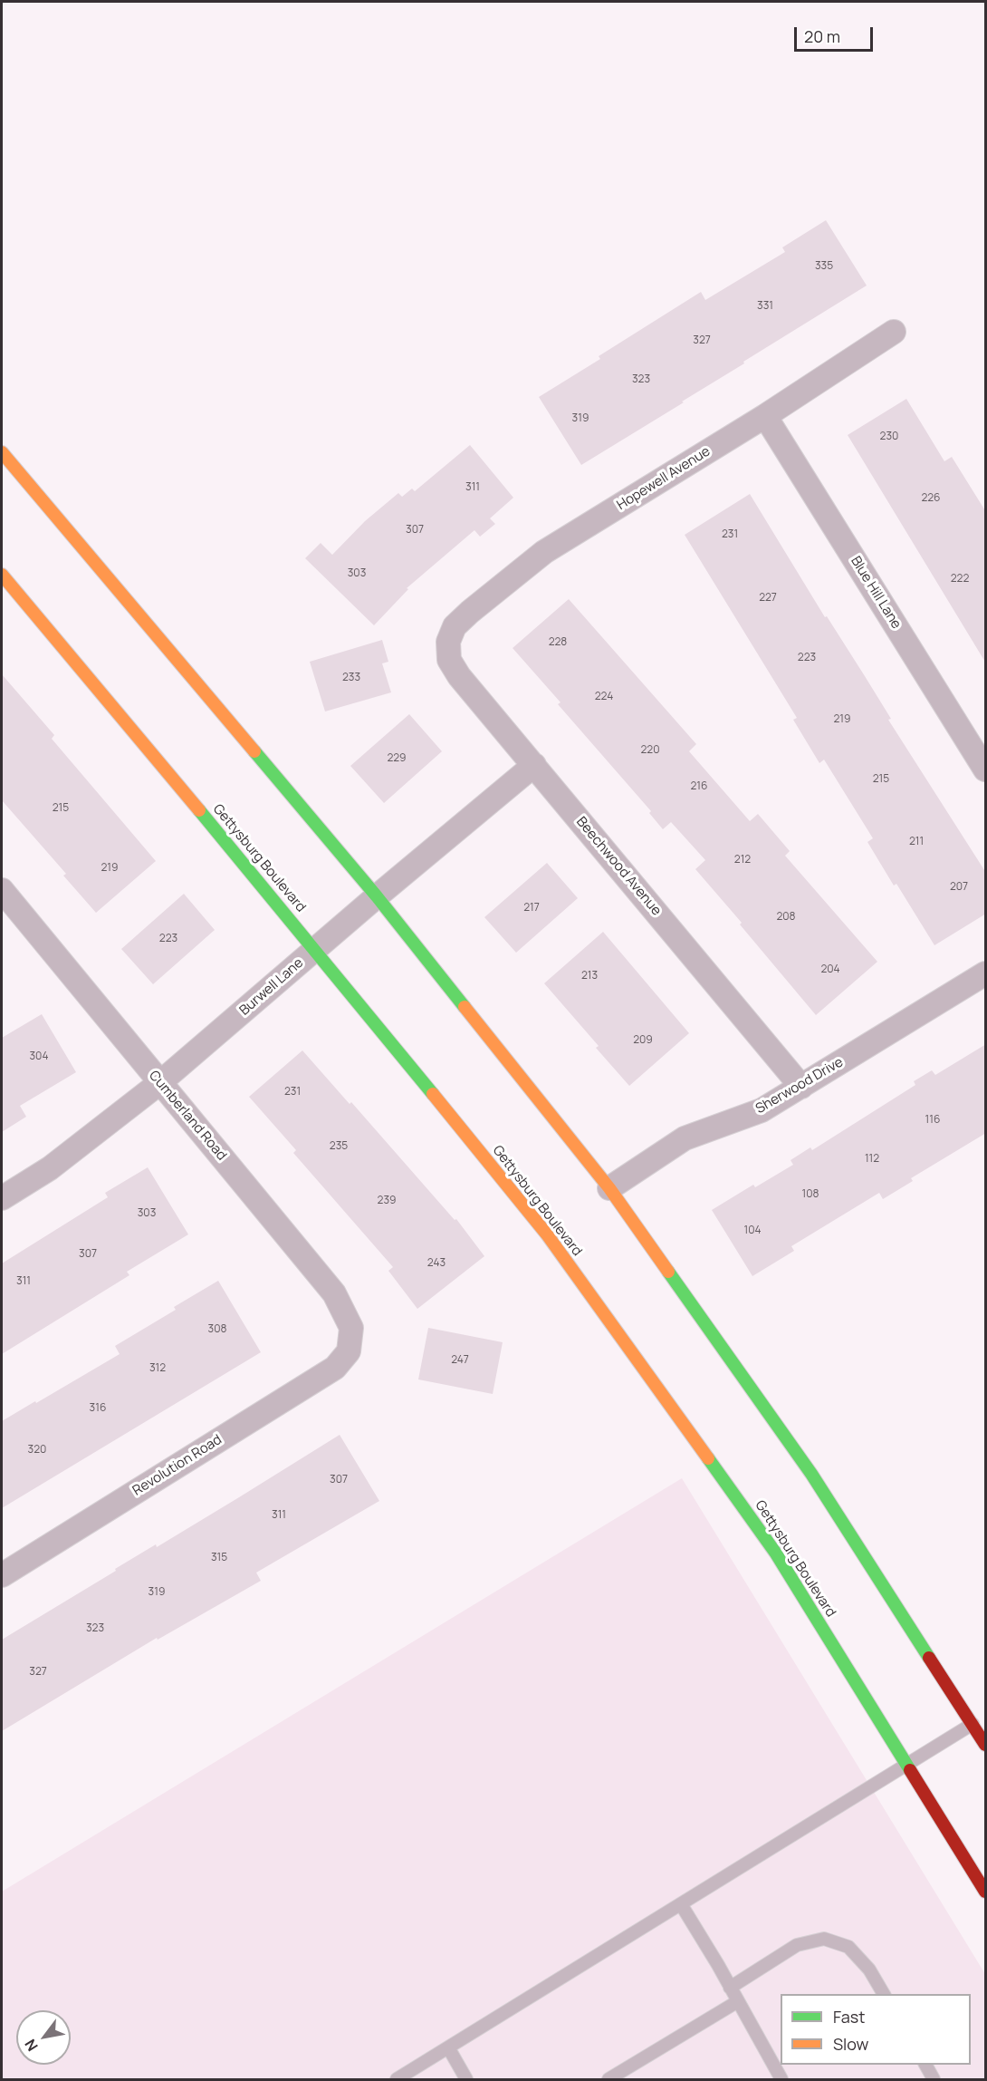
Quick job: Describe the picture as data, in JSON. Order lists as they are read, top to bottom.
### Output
{
  "streets": {
    "street": [
      "Hopewell Avenue",
      "Blue Hill Lane",
      "Gettysburg Boulevard",
      "Beechwood Avenue",
      "Burwell Lane",
      "Sherwood Drive",
      "Cumberland Road",
      "Revolution Road"
    ]
  },
  "crossings": [
    ["Hopewell Avenue", "Blue Hill Lane"],
    ["Hopewell Avenue", "Beechwood Avenue"],
    ["Gettysburg Boulevard", "Burwell Lane"],
    ["Beechwood Avenue", "Burwell Lane"],
    ["Beechwood Avenue", "Sherwood Drive"],
    ["Burwell Lane", "Cumberland Road"],
    ["Cumberland Road", "Revolution Road"]
  ],
  "house_numbers": [
    "335",
    "331",
    "327",
    "323",
    "319",
    "230",
    "311",
    "226",
    "307",
    "231",
    "303",
    "222",
    "227",
    "228",
    "223",
    "233",
    "224",
    "219",
    "220",
    "229",
    "215",
    "216",
    "215",
    "211",
    "212",
    "219",
    "207",
    "217",
    "208",
    "223",
    "204",
    "213",
    "209",
    "304",
    "231",
    "116",
    "235",
    "112",
    "108",
    "239",
    "303",
    "104",
    "307",
    "243",
    "311",
    "308",
    "247",
    "312",
    "316",
    "320",
    "307",
    "311",
    "315",
    "319",
    "323",
    "327"
  ],
  "legend": ["Fast", "Slow"],
  "scale_bar": "20 m",
  "north": "bottom left"
}
